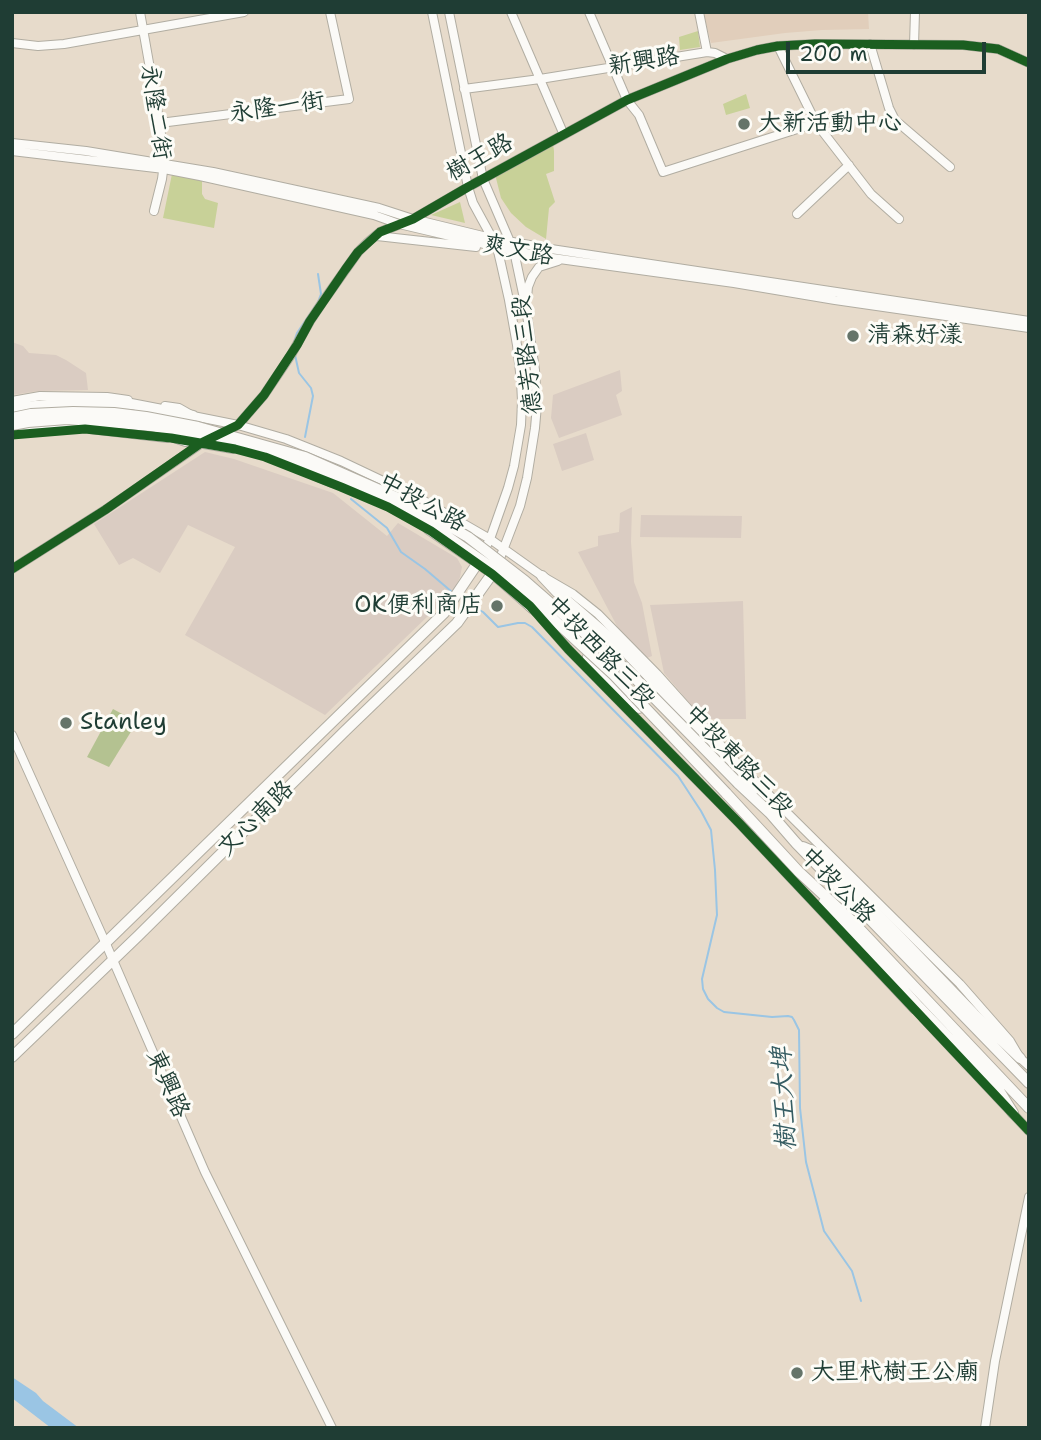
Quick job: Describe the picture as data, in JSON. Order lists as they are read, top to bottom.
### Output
{
  "streets": {
    "main road": ["中投公路", "文心南路"],
    "street": [
      "新興路",
      "永隆一街",
      "永隆二街",
      "樹王路",
      "爽文路",
      "德芳路三段",
      "中投西路三段",
      "中投東路三段",
      "東興路"
    ]
  },
  "crossings": [
    ["新興路", "樹王路"],
    ["新興路", "德芳路三段"],
    ["永隆一街", "永隆二街"],
    ["永隆二街", "爽文路"],
    ["樹王路", "爽文路"],
    ["樹王路", "德芳路三段"],
    ["樹王路", "中投東路三段"],
    ["爽文路", "德芳路三段"],
    ["德芳路三段", "中投西路三段"],
    ["德芳路三段", "中投東路三段"],
    ["德芳路三段", "文心南路"],
    ["中投西路三段", "文心南路"],
    ["文心南路", "東興路"]
  ],
  "water": ["樹王大埤"],
  "places": [
    "大新活動中心",
    "清森好漾",
    "OK便利商店",
    "Stanley",
    "大里杙樹王公廟"
  ],
  "scale_bar": "200 m"
}
